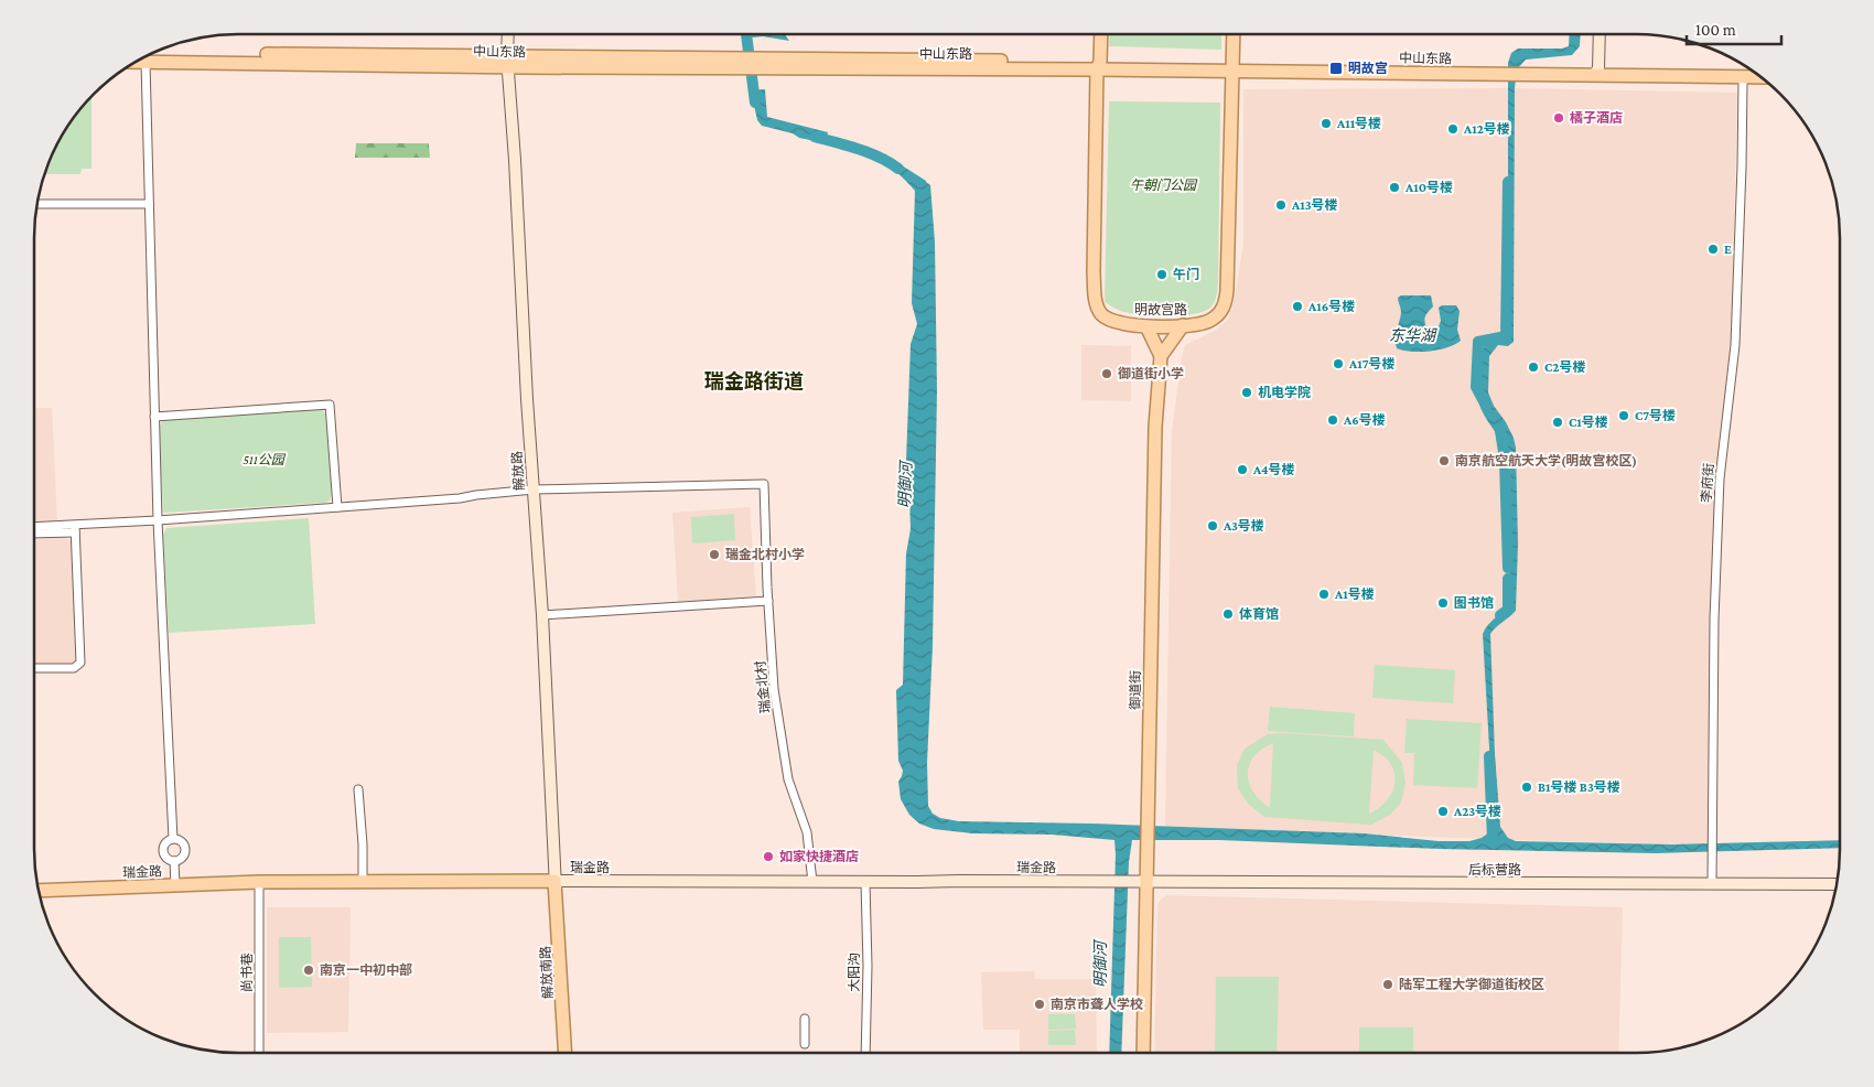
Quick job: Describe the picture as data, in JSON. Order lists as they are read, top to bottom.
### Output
{
  "streets": {
    "main road": [
      "中山东路",
      "明故宫路",
      "解放路",
      "御道街",
      "瑞金路",
      "后标营路",
      "解放南路"
    ],
    "street": [
      "李府街",
      "瑞金北村",
      "尚书巷",
      "大阳沟"
    ]
  },
  "crossings": [
    ["中山东路", "明故宫路"],
    ["中山东路", "解放路"],
    ["解放路", "瑞金北村"],
    ["解放路", "瑞金路"],
    ["解放路", "解放南路"],
    ["李府街", "后标营路"],
    ["瑞金北村", "瑞金路"],
    ["御道街", "瑞金路"],
    ["御道街", "后标营路"],
    ["瑞金路", "后标营路"],
    ["瑞金路", "尚书巷"],
    ["瑞金路", "解放南路"],
    ["瑞金路", "大阳沟"]
  ],
  "districts": ["瑞金路街道"],
  "water": ["东华湖", "明御河"],
  "parks": ["午朝门公园", "511公园"],
  "places": {
    "transit": ["明故宫"],
    "other": [
      "橘子酒店",
      "A11号楼",
      "A12号楼",
      "A10号楼",
      "A13号楼",
      "E",
      "午门",
      "A16号楼",
      "A17号楼",
      "C2号楼",
      "御道街小学",
      "机电学院",
      "C7号楼",
      "A6号楼",
      "C1号楼",
      "南京航空航天大学(明故宫校区)",
      "A4号楼",
      "A3号楼",
      "瑞金北村小学",
      "A1号楼",
      "图书馆",
      "体育馆",
      "B1号楼 B3号楼",
      "A23号楼",
      "如家快捷酒店",
      "南京一中初中部",
      "陆军工程大学御道街校区",
      "南京市聋人学校"
    ]
  },
  "scale_bar": "100 m"
}
